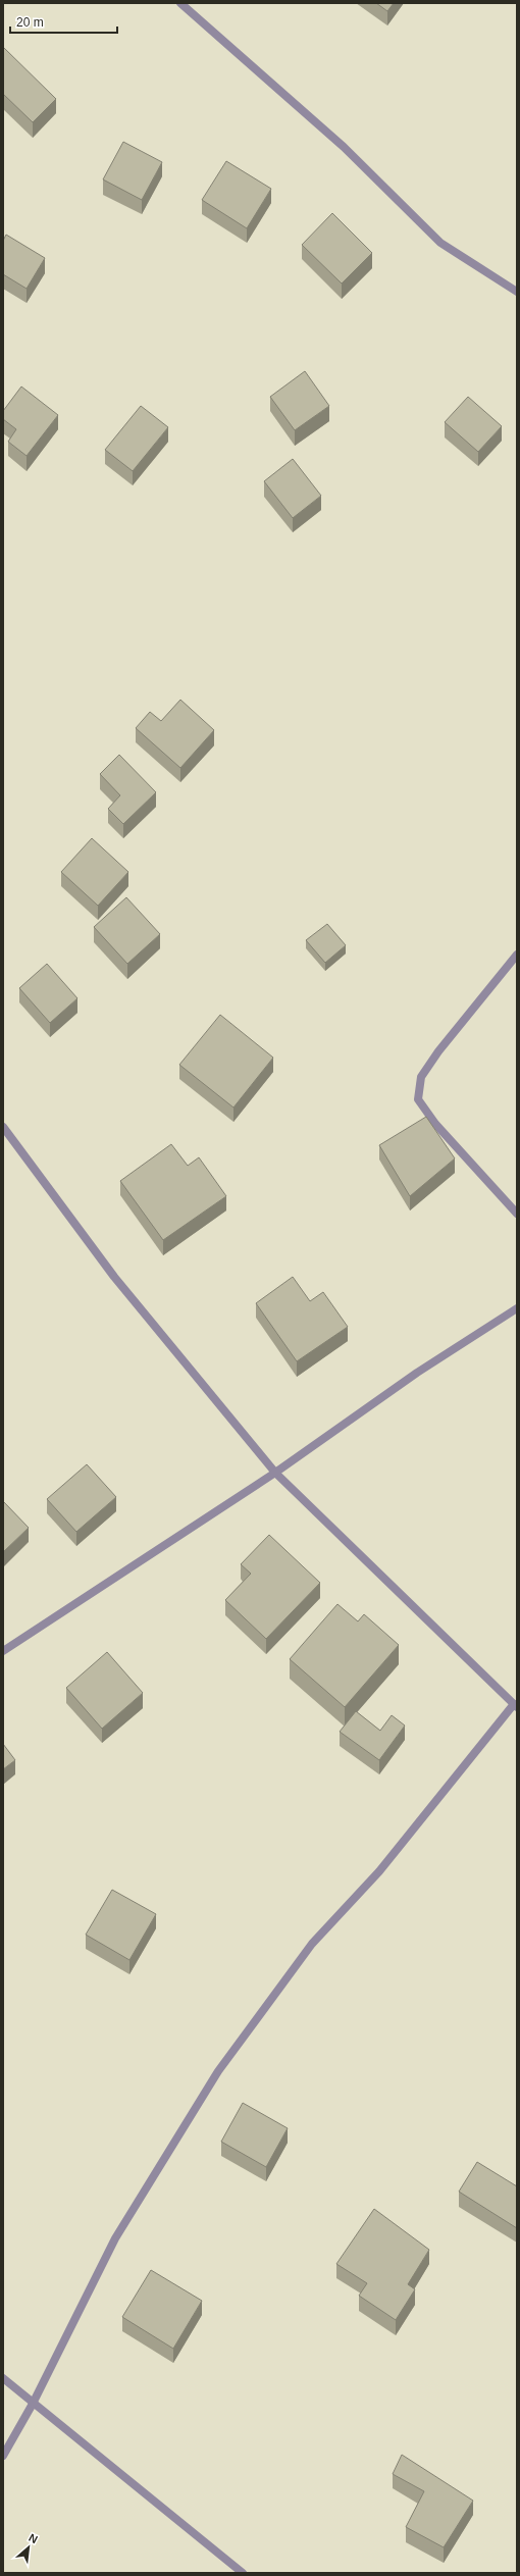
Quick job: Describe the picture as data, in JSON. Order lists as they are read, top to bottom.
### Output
{
  "scale_bar": "20 m",
  "north": "top right"
}
